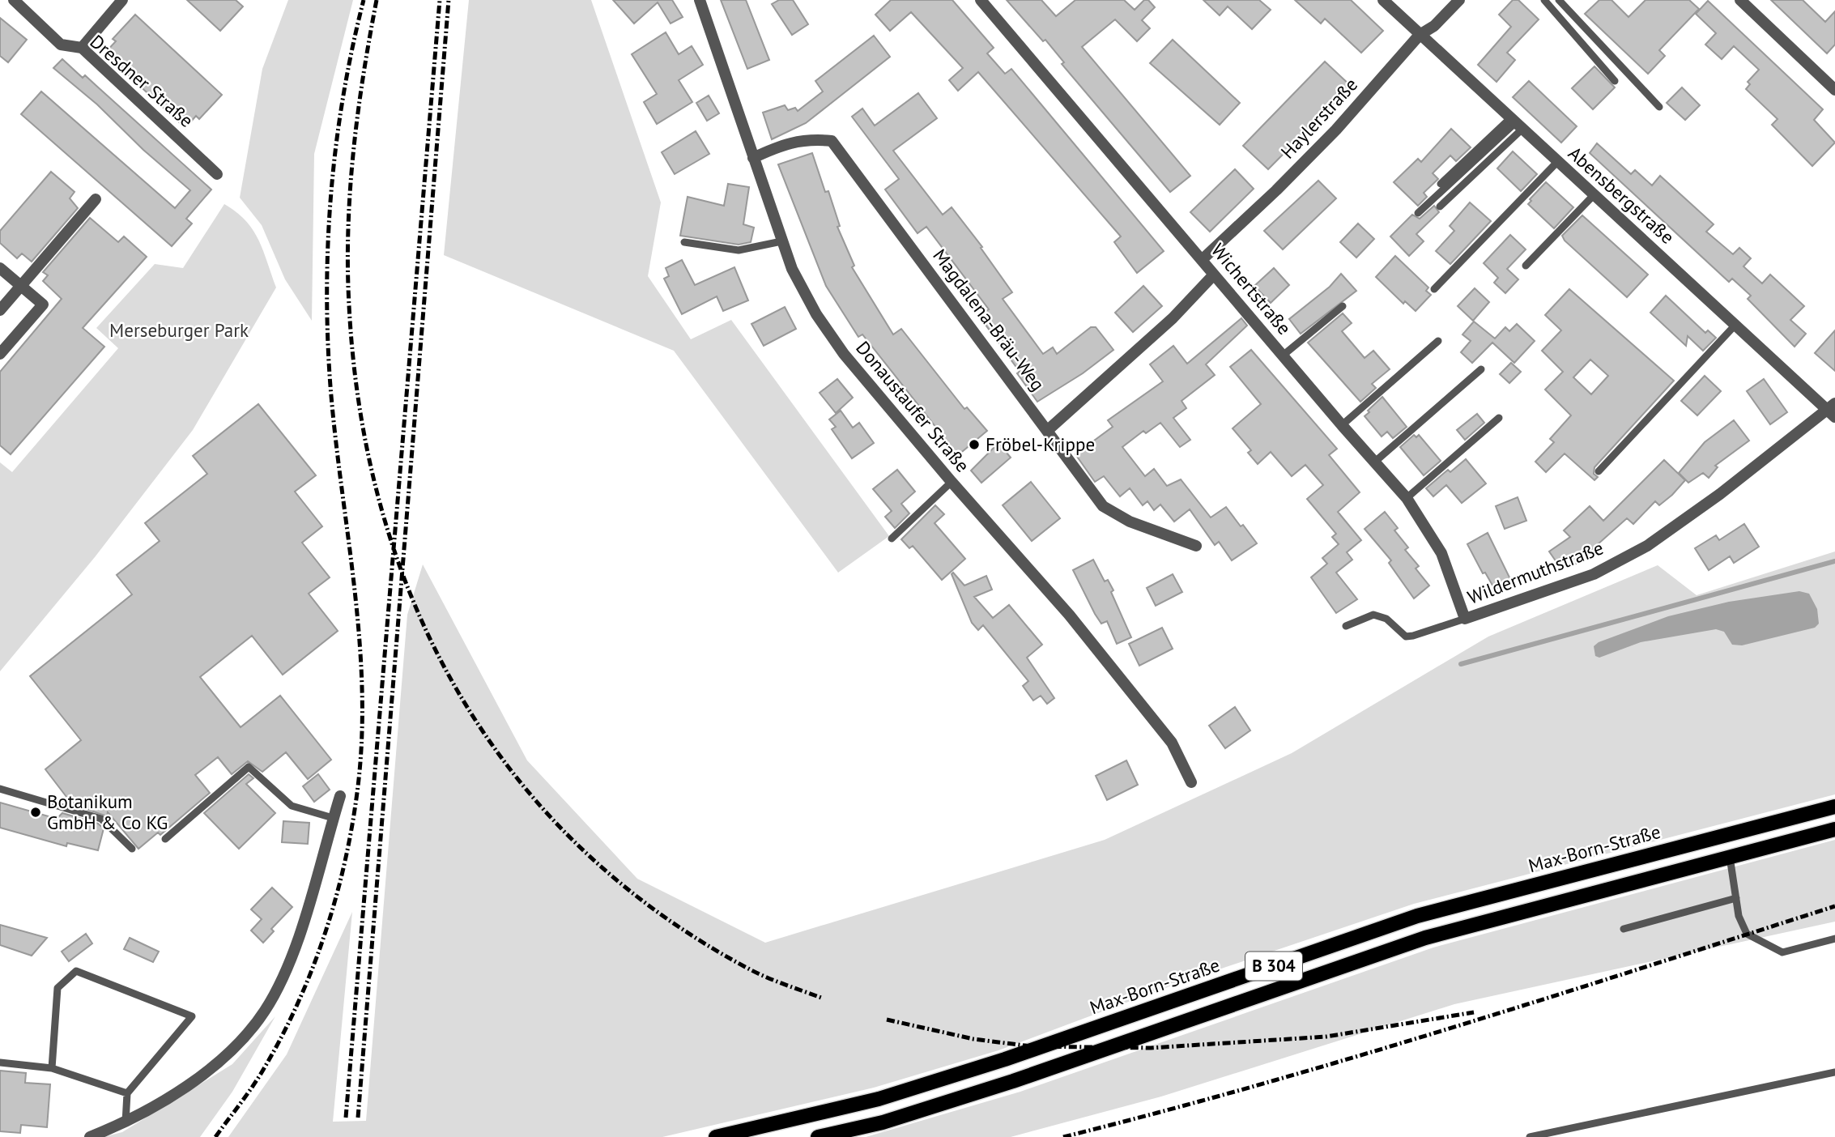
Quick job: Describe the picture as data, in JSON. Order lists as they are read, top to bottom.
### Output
{
  "streets": {
    "main road": ["Max-Born-Straße", "B 304"],
    "street": [
      "Dresdner Straße",
      "Haylerstraße",
      "Abensbergstraße",
      "Wichertstraße",
      "Magdalena-Bräu-Weg",
      "Donaustaufer Straße",
      "Wildermuthstraße"
    ]
  },
  "crossings": [
    ["Haylerstraße", "Abensbergstraße"],
    ["Haylerstraße", "Wichertstraße"],
    ["Abensbergstraße", "Wildermuthstraße"],
    ["Wichertstraße", "Wildermuthstraße"],
    ["Magdalena-Bräu-Weg", "Donaustaufer Straße"]
  ],
  "parks": ["Merseburger Park"],
  "places": ["Fröbel-Krippe", "Botanikum GmbH & Co KG"]
}
